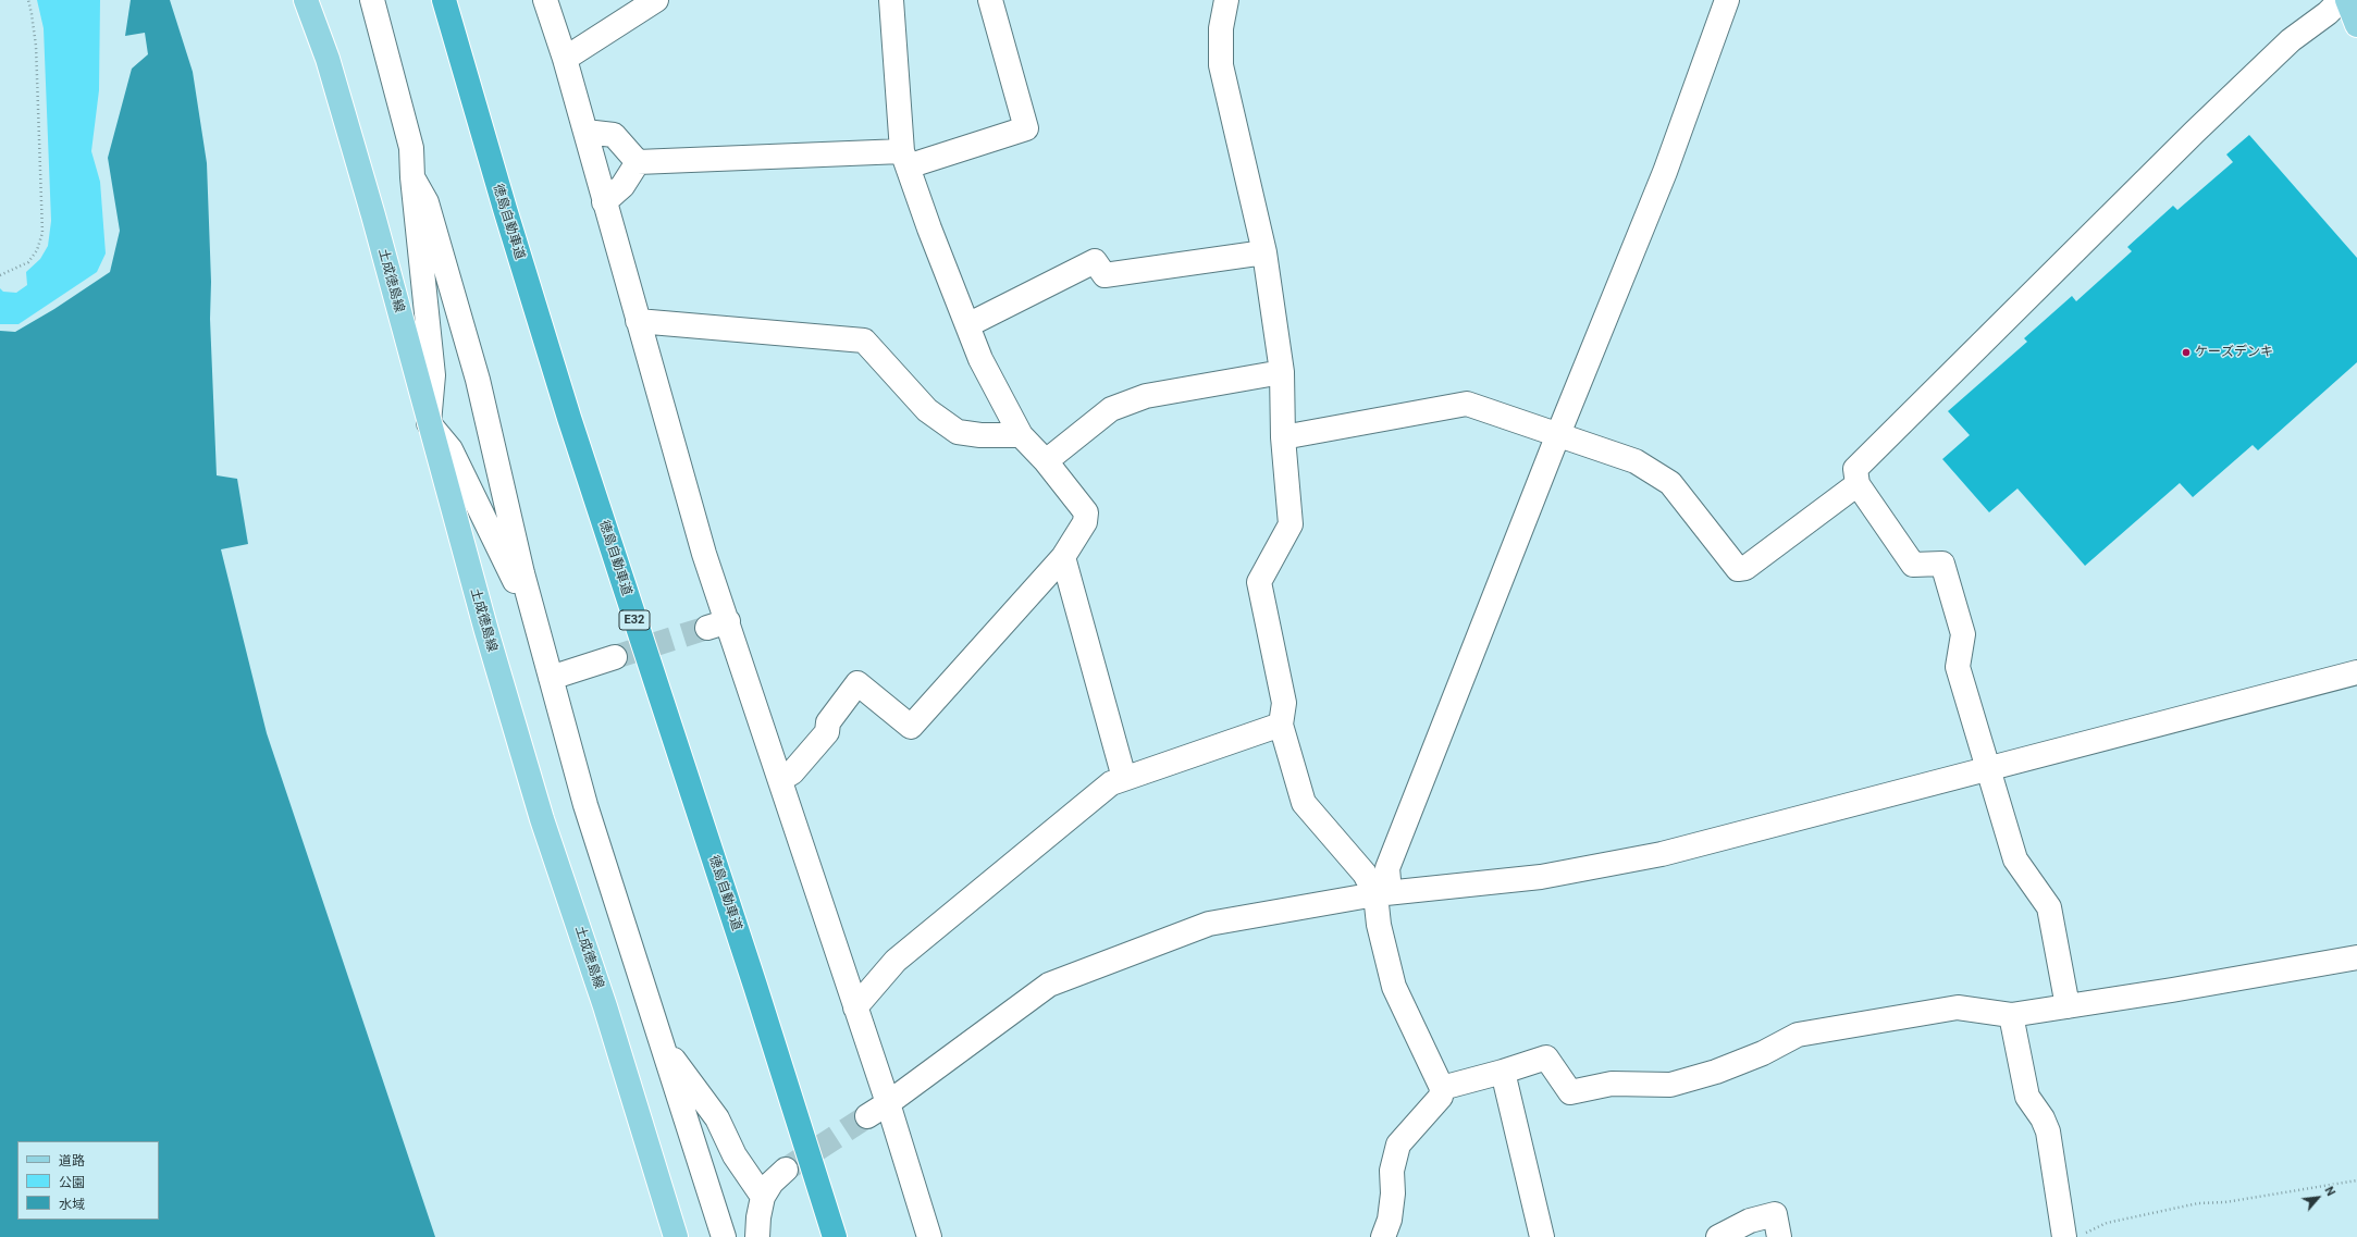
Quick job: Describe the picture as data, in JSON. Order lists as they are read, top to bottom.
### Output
{
  "streets": {
    "highway": ["徳島自動車道", "E32"],
    "main road": ["土成徳島線"]
  },
  "places": ["ケーズデンキ"],
  "legend": ["道路", "公園", "水域"],
  "north": "top right"
}
